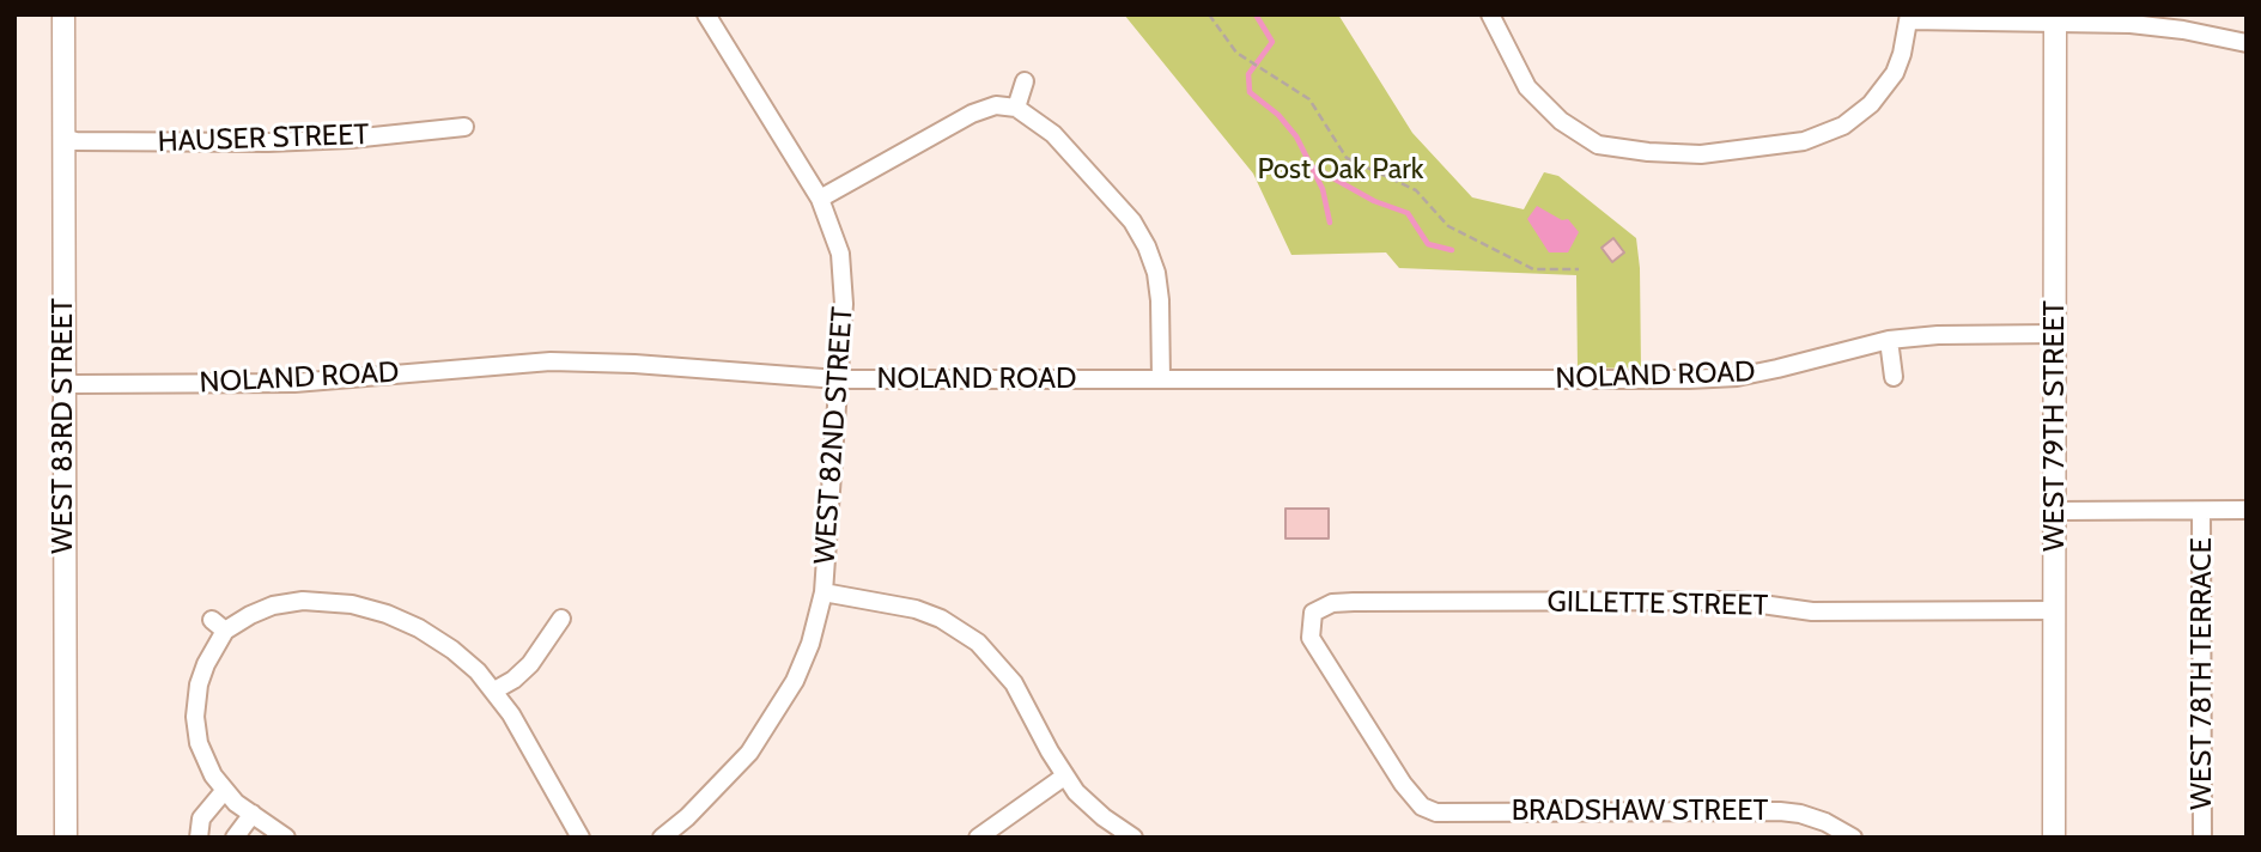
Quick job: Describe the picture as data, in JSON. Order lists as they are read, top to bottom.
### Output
{
  "streets": {
    "street": [
      "HAUSER STREET",
      "NOLAND ROAD",
      "WEST 83RD STREET",
      "WEST 79TH STREET",
      "WEST 82ND STREET",
      "GILLETTE STREET",
      "WEST 78TH TERRACE",
      "BRADSHAW STREET"
    ]
  },
  "crossings": [
    ["HAUSER STREET", "WEST 83RD STREET"],
    ["NOLAND ROAD", "WEST 83RD STREET"],
    ["NOLAND ROAD", "WEST 79TH STREET"],
    ["NOLAND ROAD", "WEST 82ND STREET"],
    ["WEST 79TH STREET", "GILLETTE STREET"],
    ["GILLETTE STREET", "BRADSHAW STREET"]
  ],
  "parks": ["Post Oak Park"]
}
